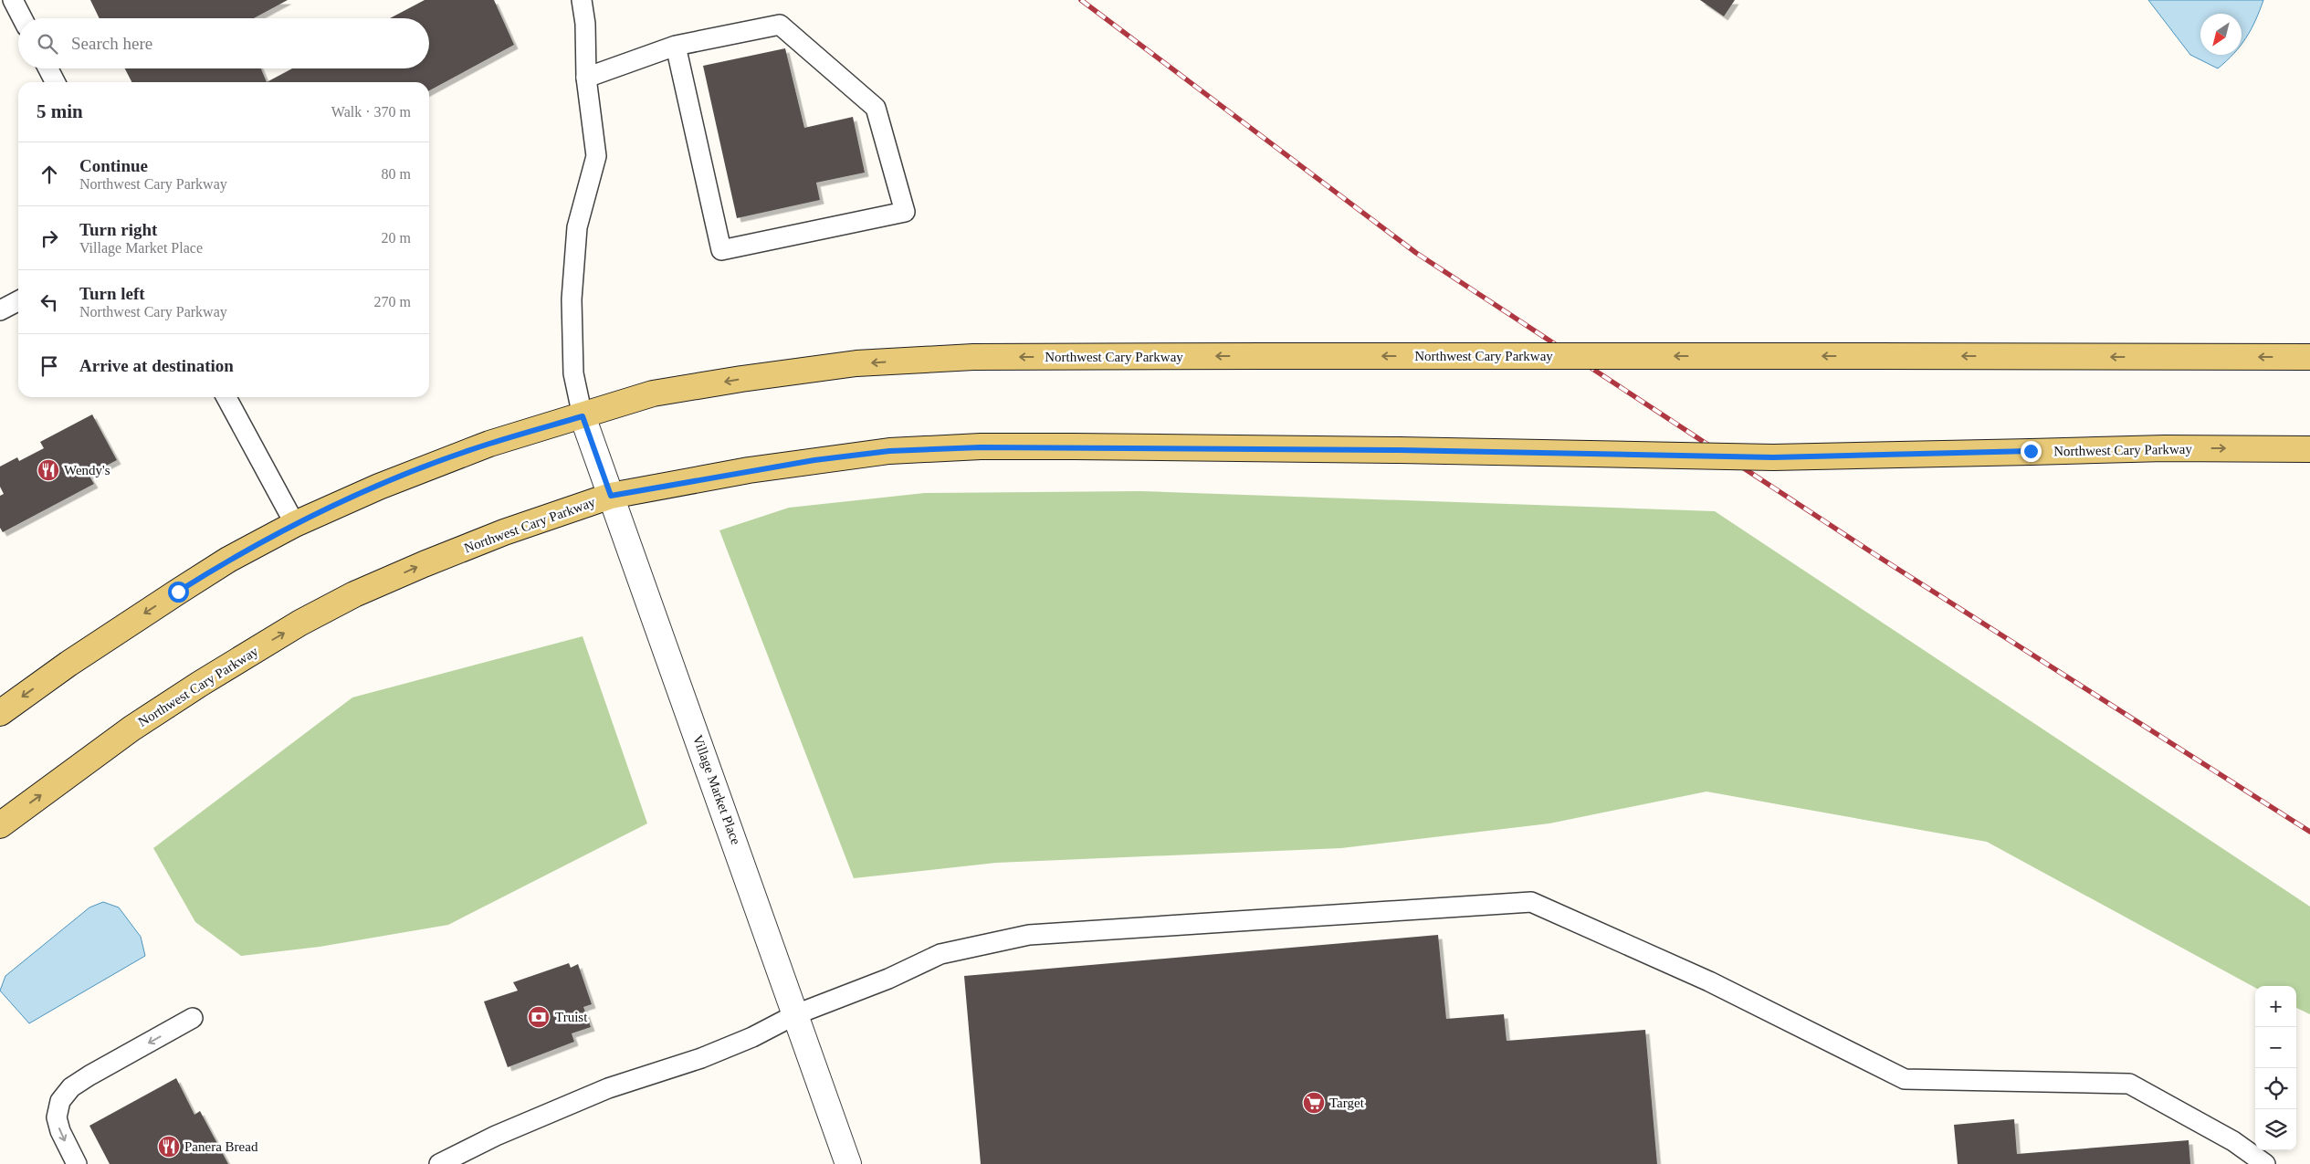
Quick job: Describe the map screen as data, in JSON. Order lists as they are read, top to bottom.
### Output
{
  "streets": {
    "main road": ["Northwest Cary Parkway"],
    "street": ["Village Market Place"]
  },
  "crossings": [
    ["Northwest Cary Parkway", "Village Market Place"]
  ],
  "places": {
    "restaurant": ["Wendy's", "Panera Bread"],
    "bank": ["Truist"],
    "supermarket": ["Target"]
  },
  "north": "bottom left",
  "page": {
    "search": "Search here",
    "heading": ["5 min", "Walk · 370 m"],
    "list": [
      ["Continue", "Northwest Cary Parkway", "80 m"],
      ["Turn right", "Village Market Place", "20 m"],
      ["Turn left", "Northwest Cary Parkway", "270 m"],
      "Arrive at destination"
    ],
    "map_buttons": ["+", "−"]
  }
}
